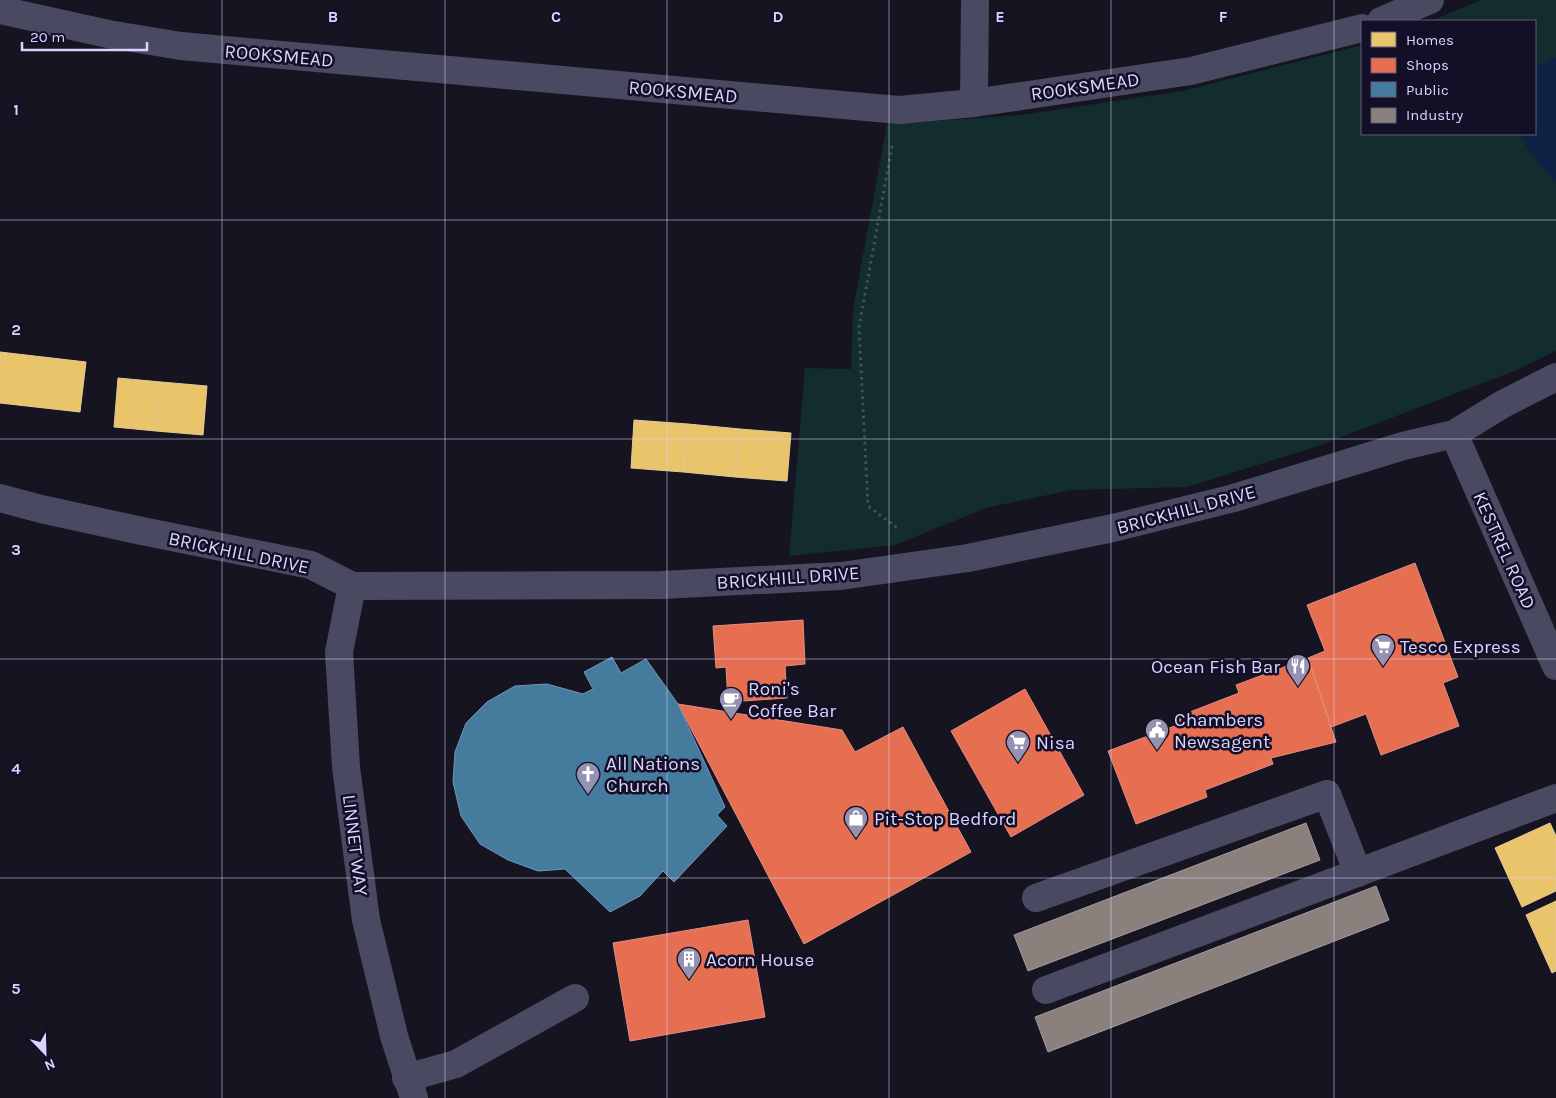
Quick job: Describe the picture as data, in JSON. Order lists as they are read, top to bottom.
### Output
{
  "streets": {
    "street": [
      "ROOKSMEAD",
      "BRICKHILL DRIVE",
      "KESTREL ROAD",
      "LINNET WAY"
    ]
  },
  "crossings": [
    ["BRICKHILL DRIVE", "KESTREL ROAD"],
    ["BRICKHILL DRIVE", "LINNET WAY"]
  ],
  "places": {
    "supermarket": ["Tesco Express", "Nisa"],
    "restaurant": ["Ocean Fish Bar"],
    "cafe": ["Roni's Coffee Bar"],
    "public building": ["Chambers Newsagent"],
    "church": ["All Nations Church"],
    "shop": ["Pit-Stop Bedford"],
    "building": ["Acorn House"]
  },
  "legend": [
    "Homes",
    "Shops",
    "Public",
    "Industry"
  ],
  "scale_bar": "20 m",
  "north": "bottom right",
  "grid": {
    "columns": [
      "B",
      "C",
      "D",
      "E",
      "F"
    ],
    "rows": [
      "1",
      "2",
      "3",
      "4",
      "5"
    ]
  }
}
